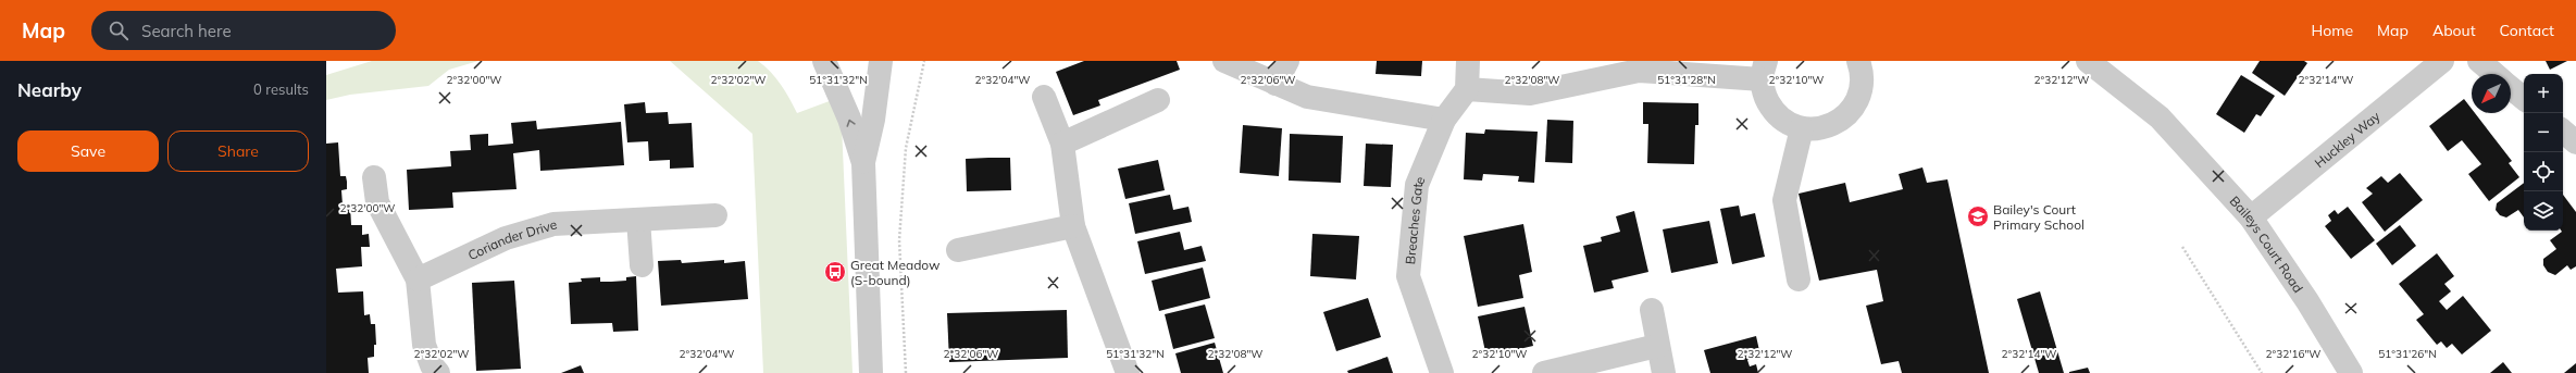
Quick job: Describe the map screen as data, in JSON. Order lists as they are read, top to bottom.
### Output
{
  "streets": {
    "street": [
      "Huckley Way",
      "Breaches Gate",
      "Coriander Drive",
      "Baileys Court Road"
    ]
  },
  "crossings": [
    ["Huckley Way", "Baileys Court Road"]
  ],
  "places": {
    "school or university": ["Bailey's Court Primary School"],
    "bus stop": ["Great Meadow (S-bound)"]
  },
  "north": "bottom left",
  "page": {
    "header": "Map",
    "search": "Search here",
    "nav": [
      "Home",
      "Map",
      "About",
      "Contact"
    ],
    "heading": ["Nearby", "0 results"],
    "map_buttons": ["+", "−"],
    "buttons": ["Save", "Share"]
  },
  "coordinates": [
    "2°32'00\"W",
    "2°32'02\"W",
    "51°31'32\"N",
    "2°32'04\"W",
    "2°32'06\"W",
    "2°32'08\"W",
    "51°31'28\"N",
    "2°32'10\"W",
    "2°32'12\"W",
    "2°32'14\"W",
    "2°32'16\"W",
    "51°31'26\"N"
  ]
}
